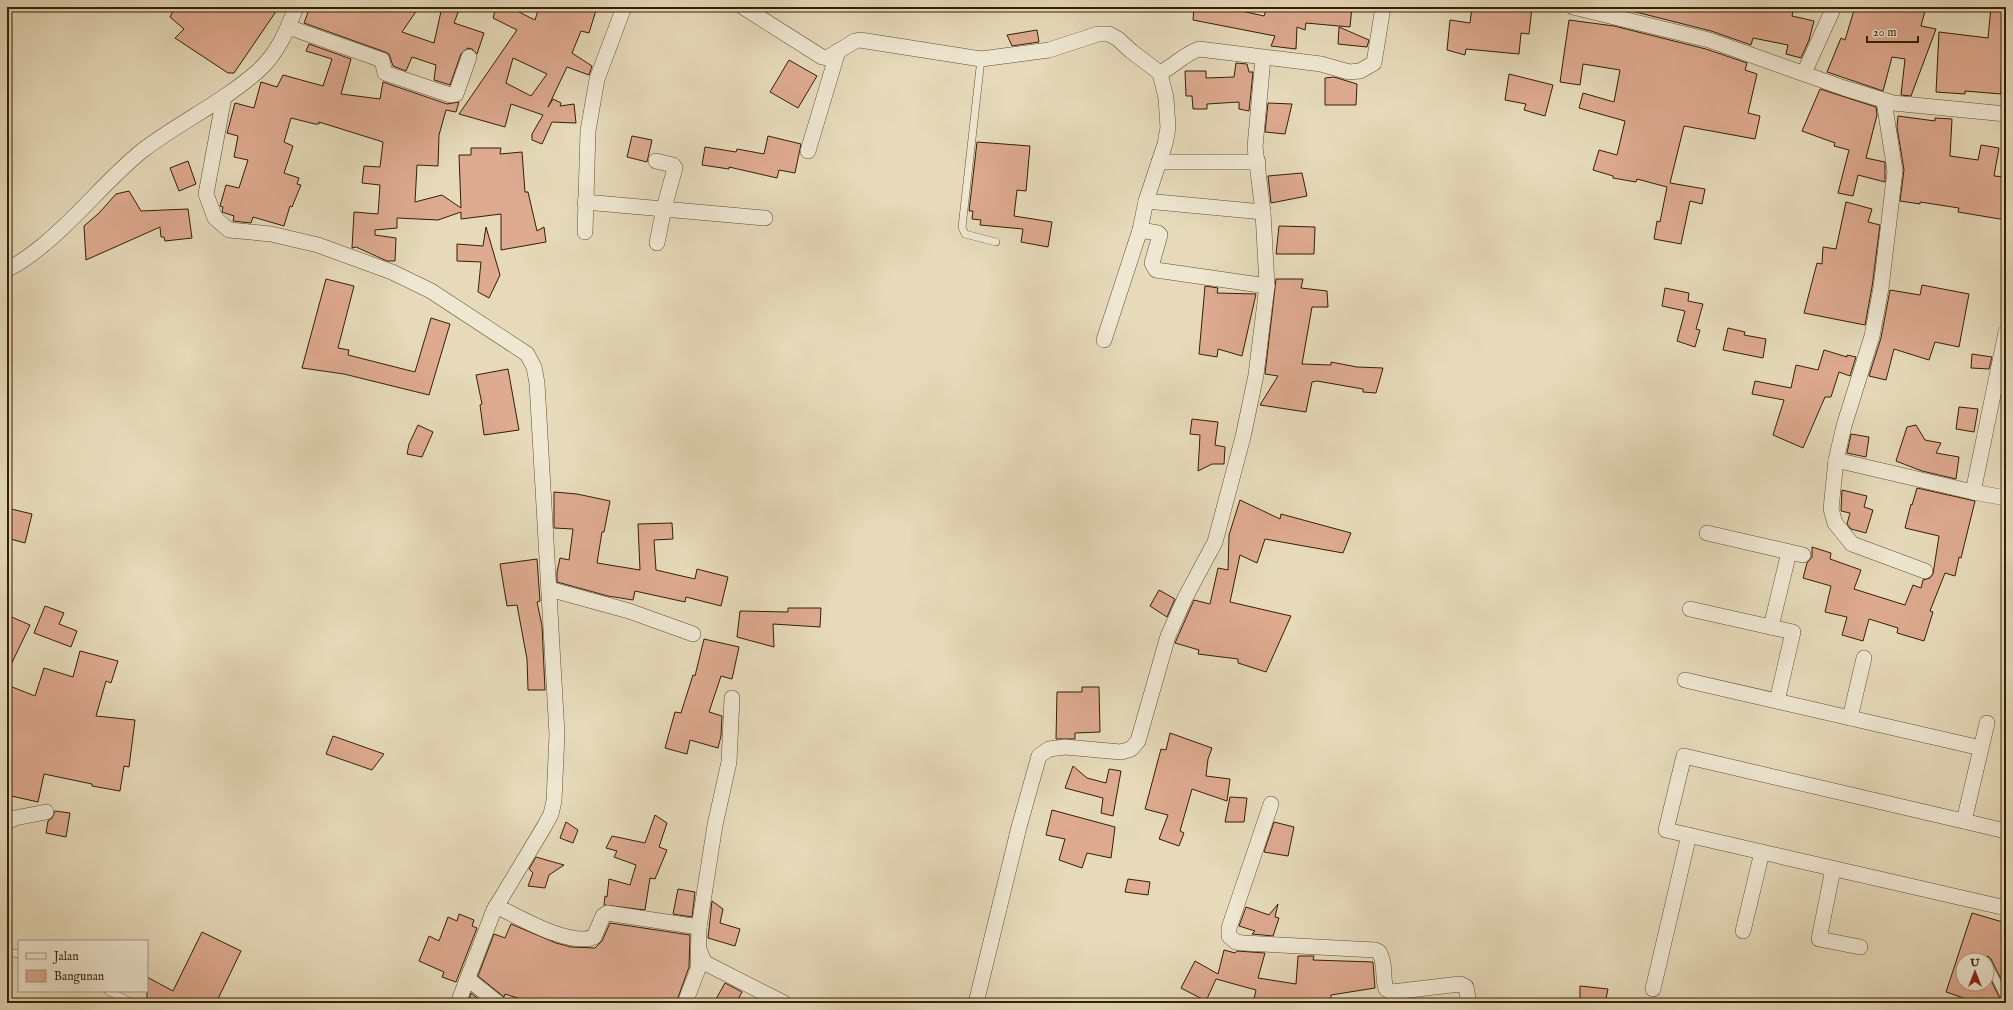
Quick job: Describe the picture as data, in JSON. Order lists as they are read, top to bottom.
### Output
{
  "legend": ["Jalan", "Bangunan"],
  "scale_bar": "20 m",
  "north": "top"
}
